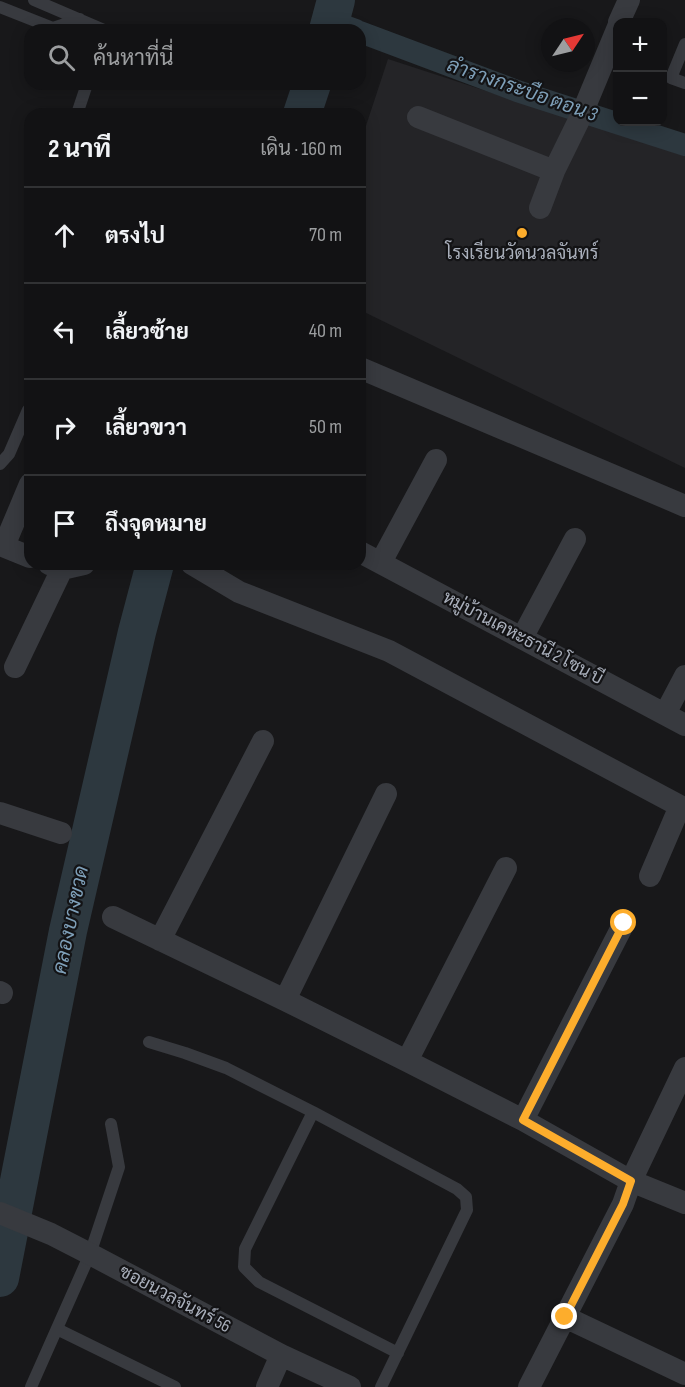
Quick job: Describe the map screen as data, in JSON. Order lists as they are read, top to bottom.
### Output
{
  "streets": {
    "street": ["หมู่บ้านเคหะธานี 2 โซน บี", "ซอยนวลจันทร์ 56"]
  },
  "water": ["ลำรางกระบือ ตอน 3", "คลองบางขวด"],
  "places": ["โรงเรียนวัดนวลจันทร์"],
  "north": "top right",
  "page": {
    "map_buttons": ["+", "−"],
    "search": "ค้นหาที่นี่",
    "heading": ["2 นาที", "เดิน · 160 m"],
    "list": [
      ["ตรงไป", "70 m"],
      ["เลี้ยวซ้าย", "40 m"],
      ["เลี้ยวขวา", "50 m"],
      "ถึงจุดหมาย"
    ]
  }
}
